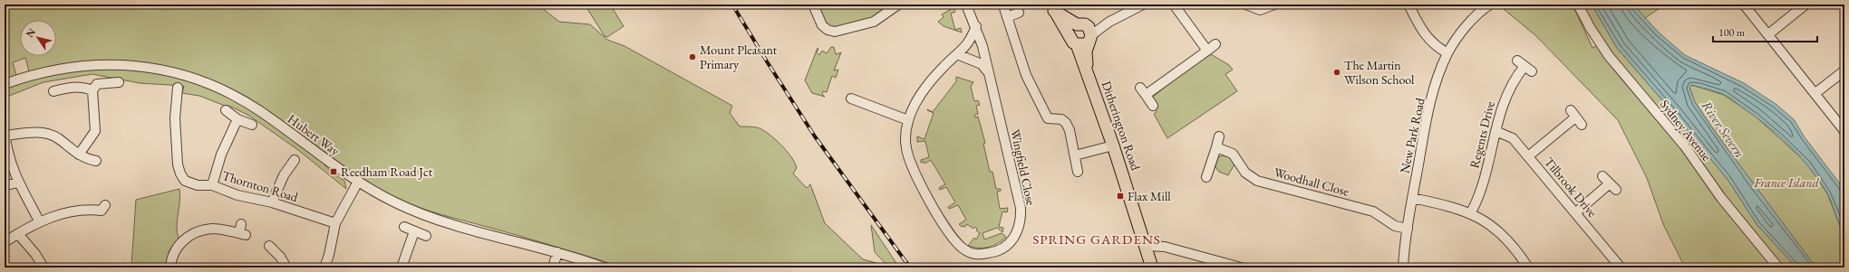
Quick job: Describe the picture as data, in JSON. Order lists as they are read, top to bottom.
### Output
{
  "streets": {
    "main road": ["Ditherington Road"],
    "street": [
      "Sydney Avenue",
      "Hubert Way",
      "Regents Drive",
      "New Park Road",
      "Wingfield Close",
      "Woodhall Close",
      "Thornton Road",
      "Tilbrook Drive"
    ]
  },
  "crossings": [
    ["Regents Drive", "Tilbrook Drive"],
    ["New Park Road", "Woodhall Close"]
  ],
  "districts": ["SPRING GARDENS"],
  "water": ["River Severn"],
  "parks": ["France Island"],
  "places": {
    "other": ["Mount Pleasant Primary", "The Martin Wilson School"],
    "transit": ["Reedham Road Jct", "Flax Mill"]
  },
  "scale_bar": "100 m",
  "north": "top left"
}
